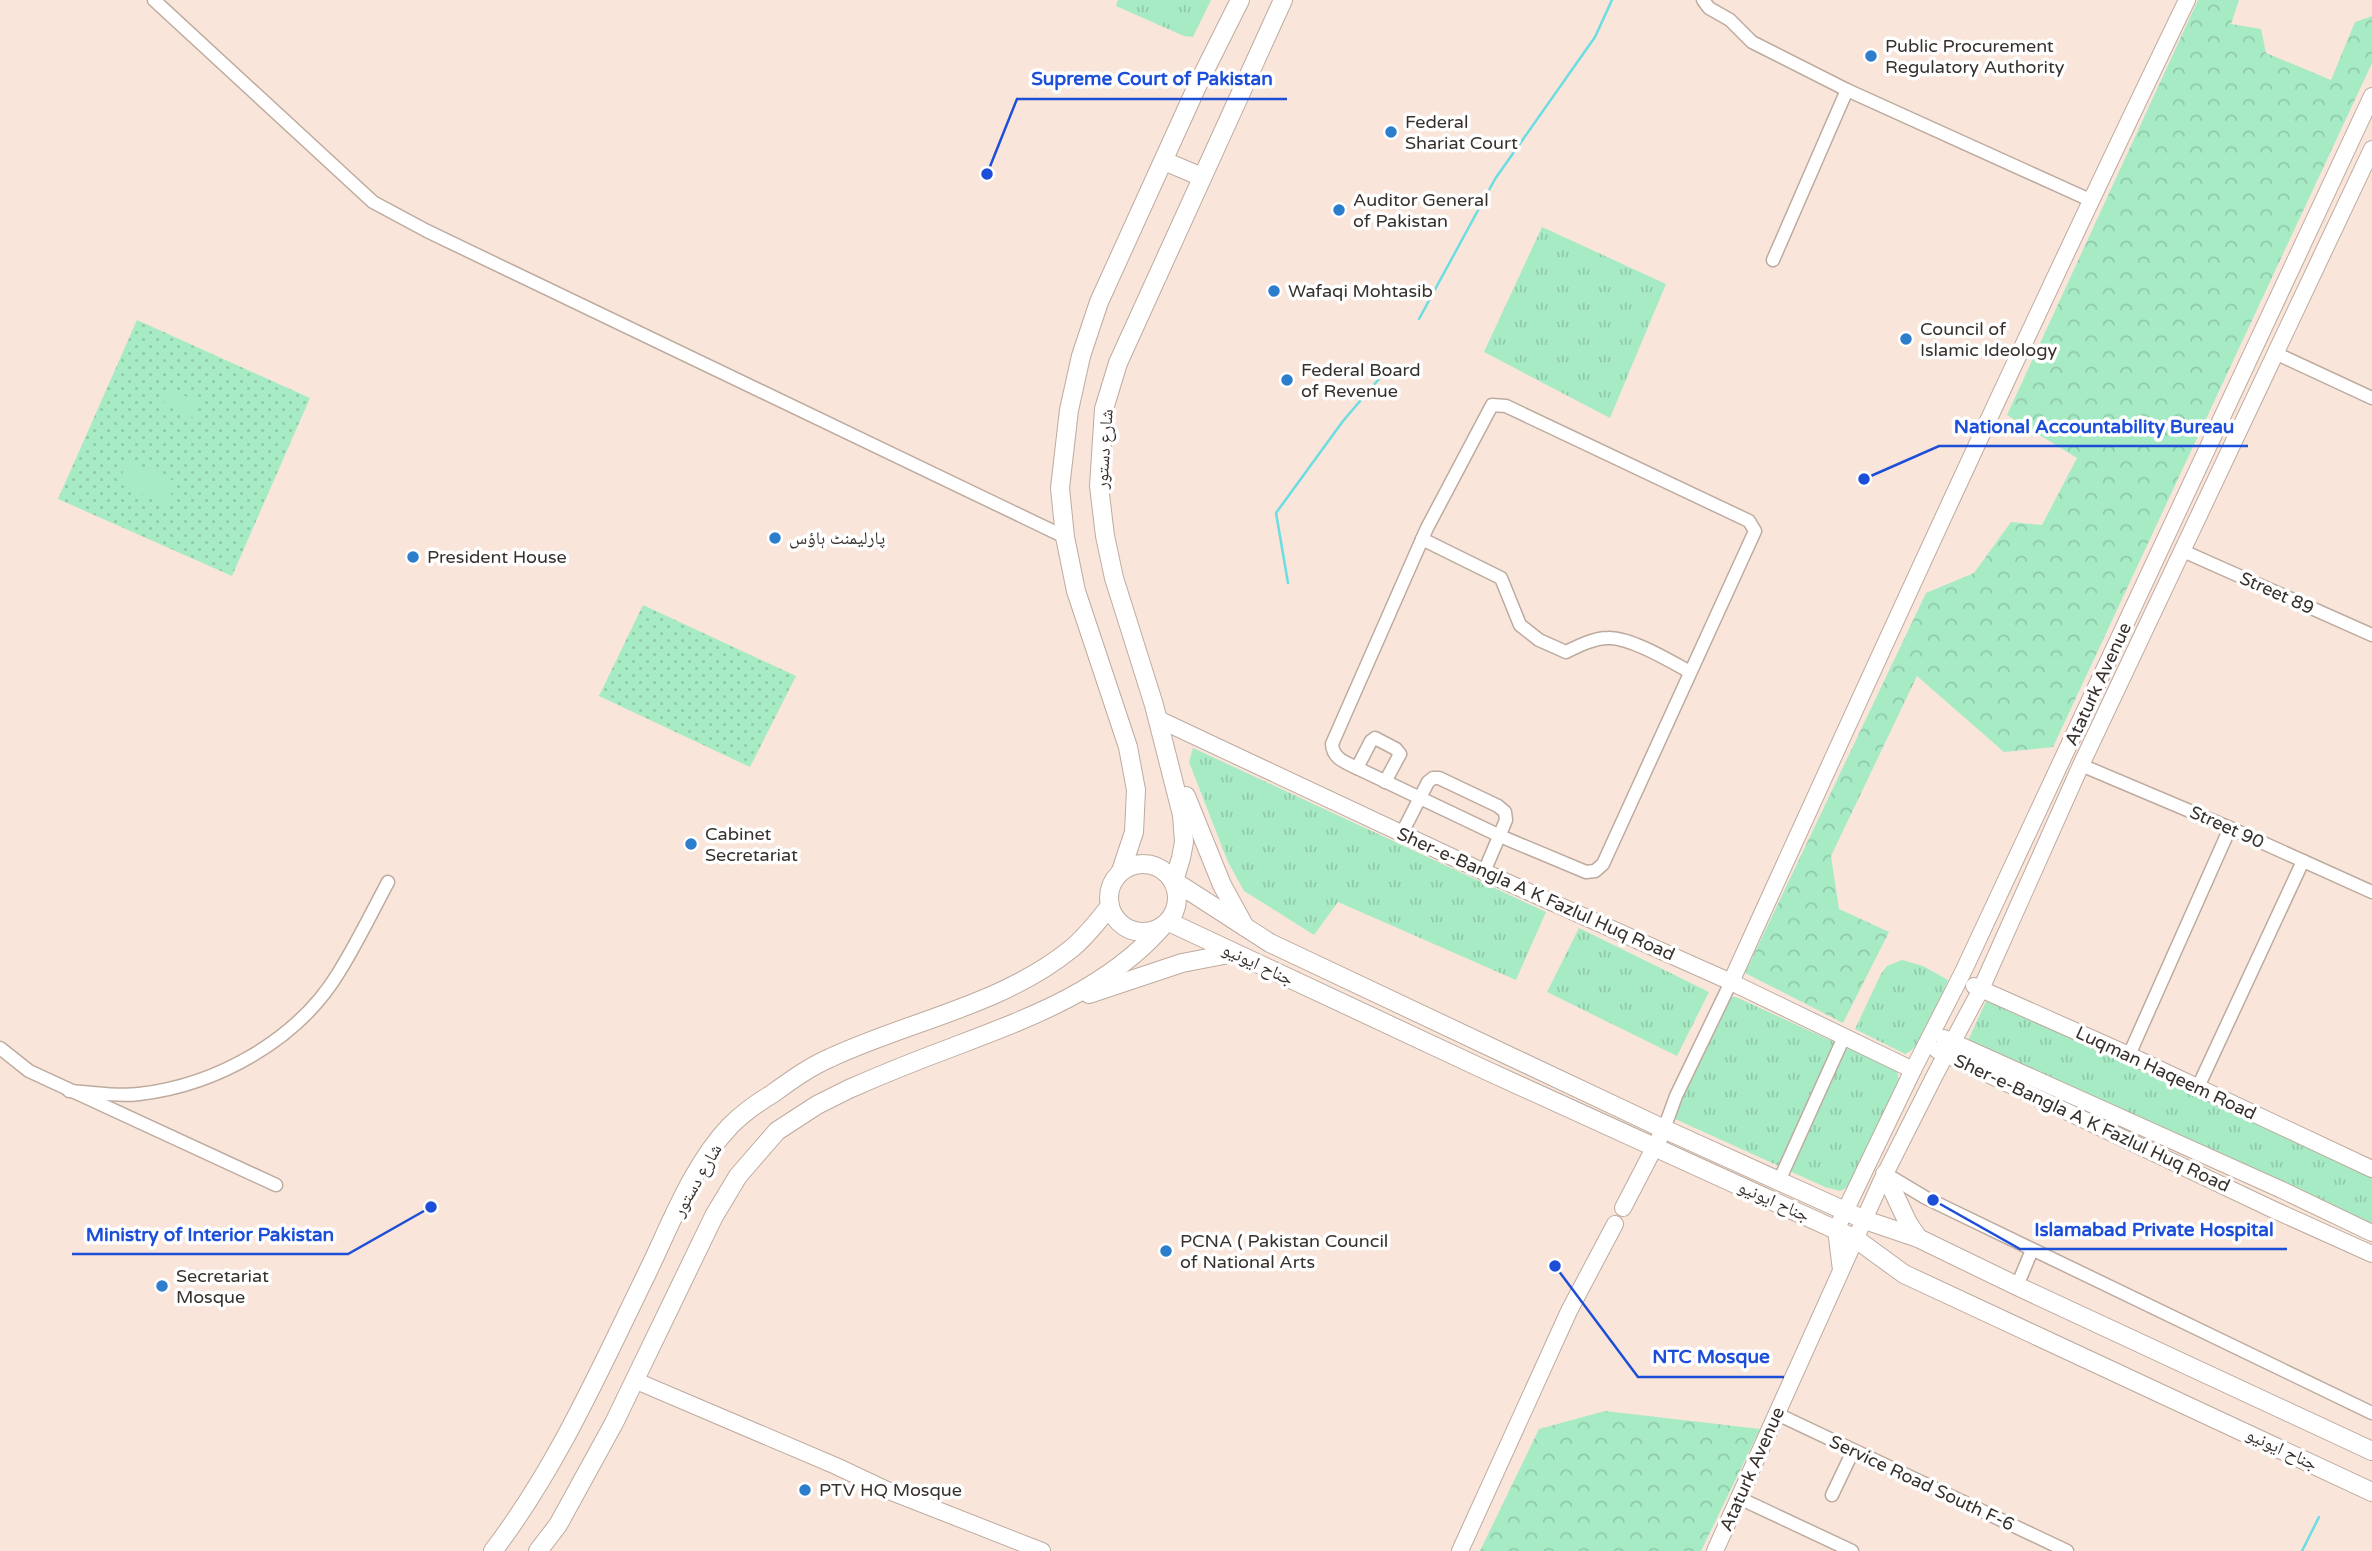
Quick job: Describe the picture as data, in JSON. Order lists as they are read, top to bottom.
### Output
{
  "streets": {
    "main road": ["شارع دستور", "جناح ایونیو"],
    "street": [
      "Street 89",
      "Ataturk Avenue",
      "Street 90",
      "Sher-e-Bangla A K Fazlul Huq Road",
      "Luqman Haqeem Road",
      "Service Road South F-6"
    ]
  },
  "crossings": [
    ["شارع دستور", "Sher-e-Bangla A K Fazlul Huq Road"],
    ["شارع دستور", "جناح ایونیو"],
    ["Street 89", "Ataturk Avenue"],
    ["Ataturk Avenue", "Street 90"],
    ["Ataturk Avenue", "Sher-e-Bangla A K Fazlul Huq Road"],
    ["Ataturk Avenue", "جناح ایونیو"],
    ["Ataturk Avenue", "Luqman Haqeem Road"],
    ["Ataturk Avenue", "Service Road South F-6"]
  ],
  "places": [
    "Public Procurement Regulatory Authority",
    "Federal Shariat Court",
    "Supreme Court of Pakistan",
    "Auditor General of Pakistan",
    "Wafaqi Mohtasib",
    "Council of Islamic Ideology",
    "Federal Board of Revenue",
    "National Accountability Bureau",
    "پارلیمنٹ ہاؤس",
    "President House",
    "Cabinet Secretariat",
    "Islamabad Private Hospital",
    "Ministry of Interior Pakistan",
    "PCNA ( Pakistan Council of National Arts",
    "NTC Mosque",
    "Secretariat Mosque",
    "PTV HQ Mosque"
  ]
}
